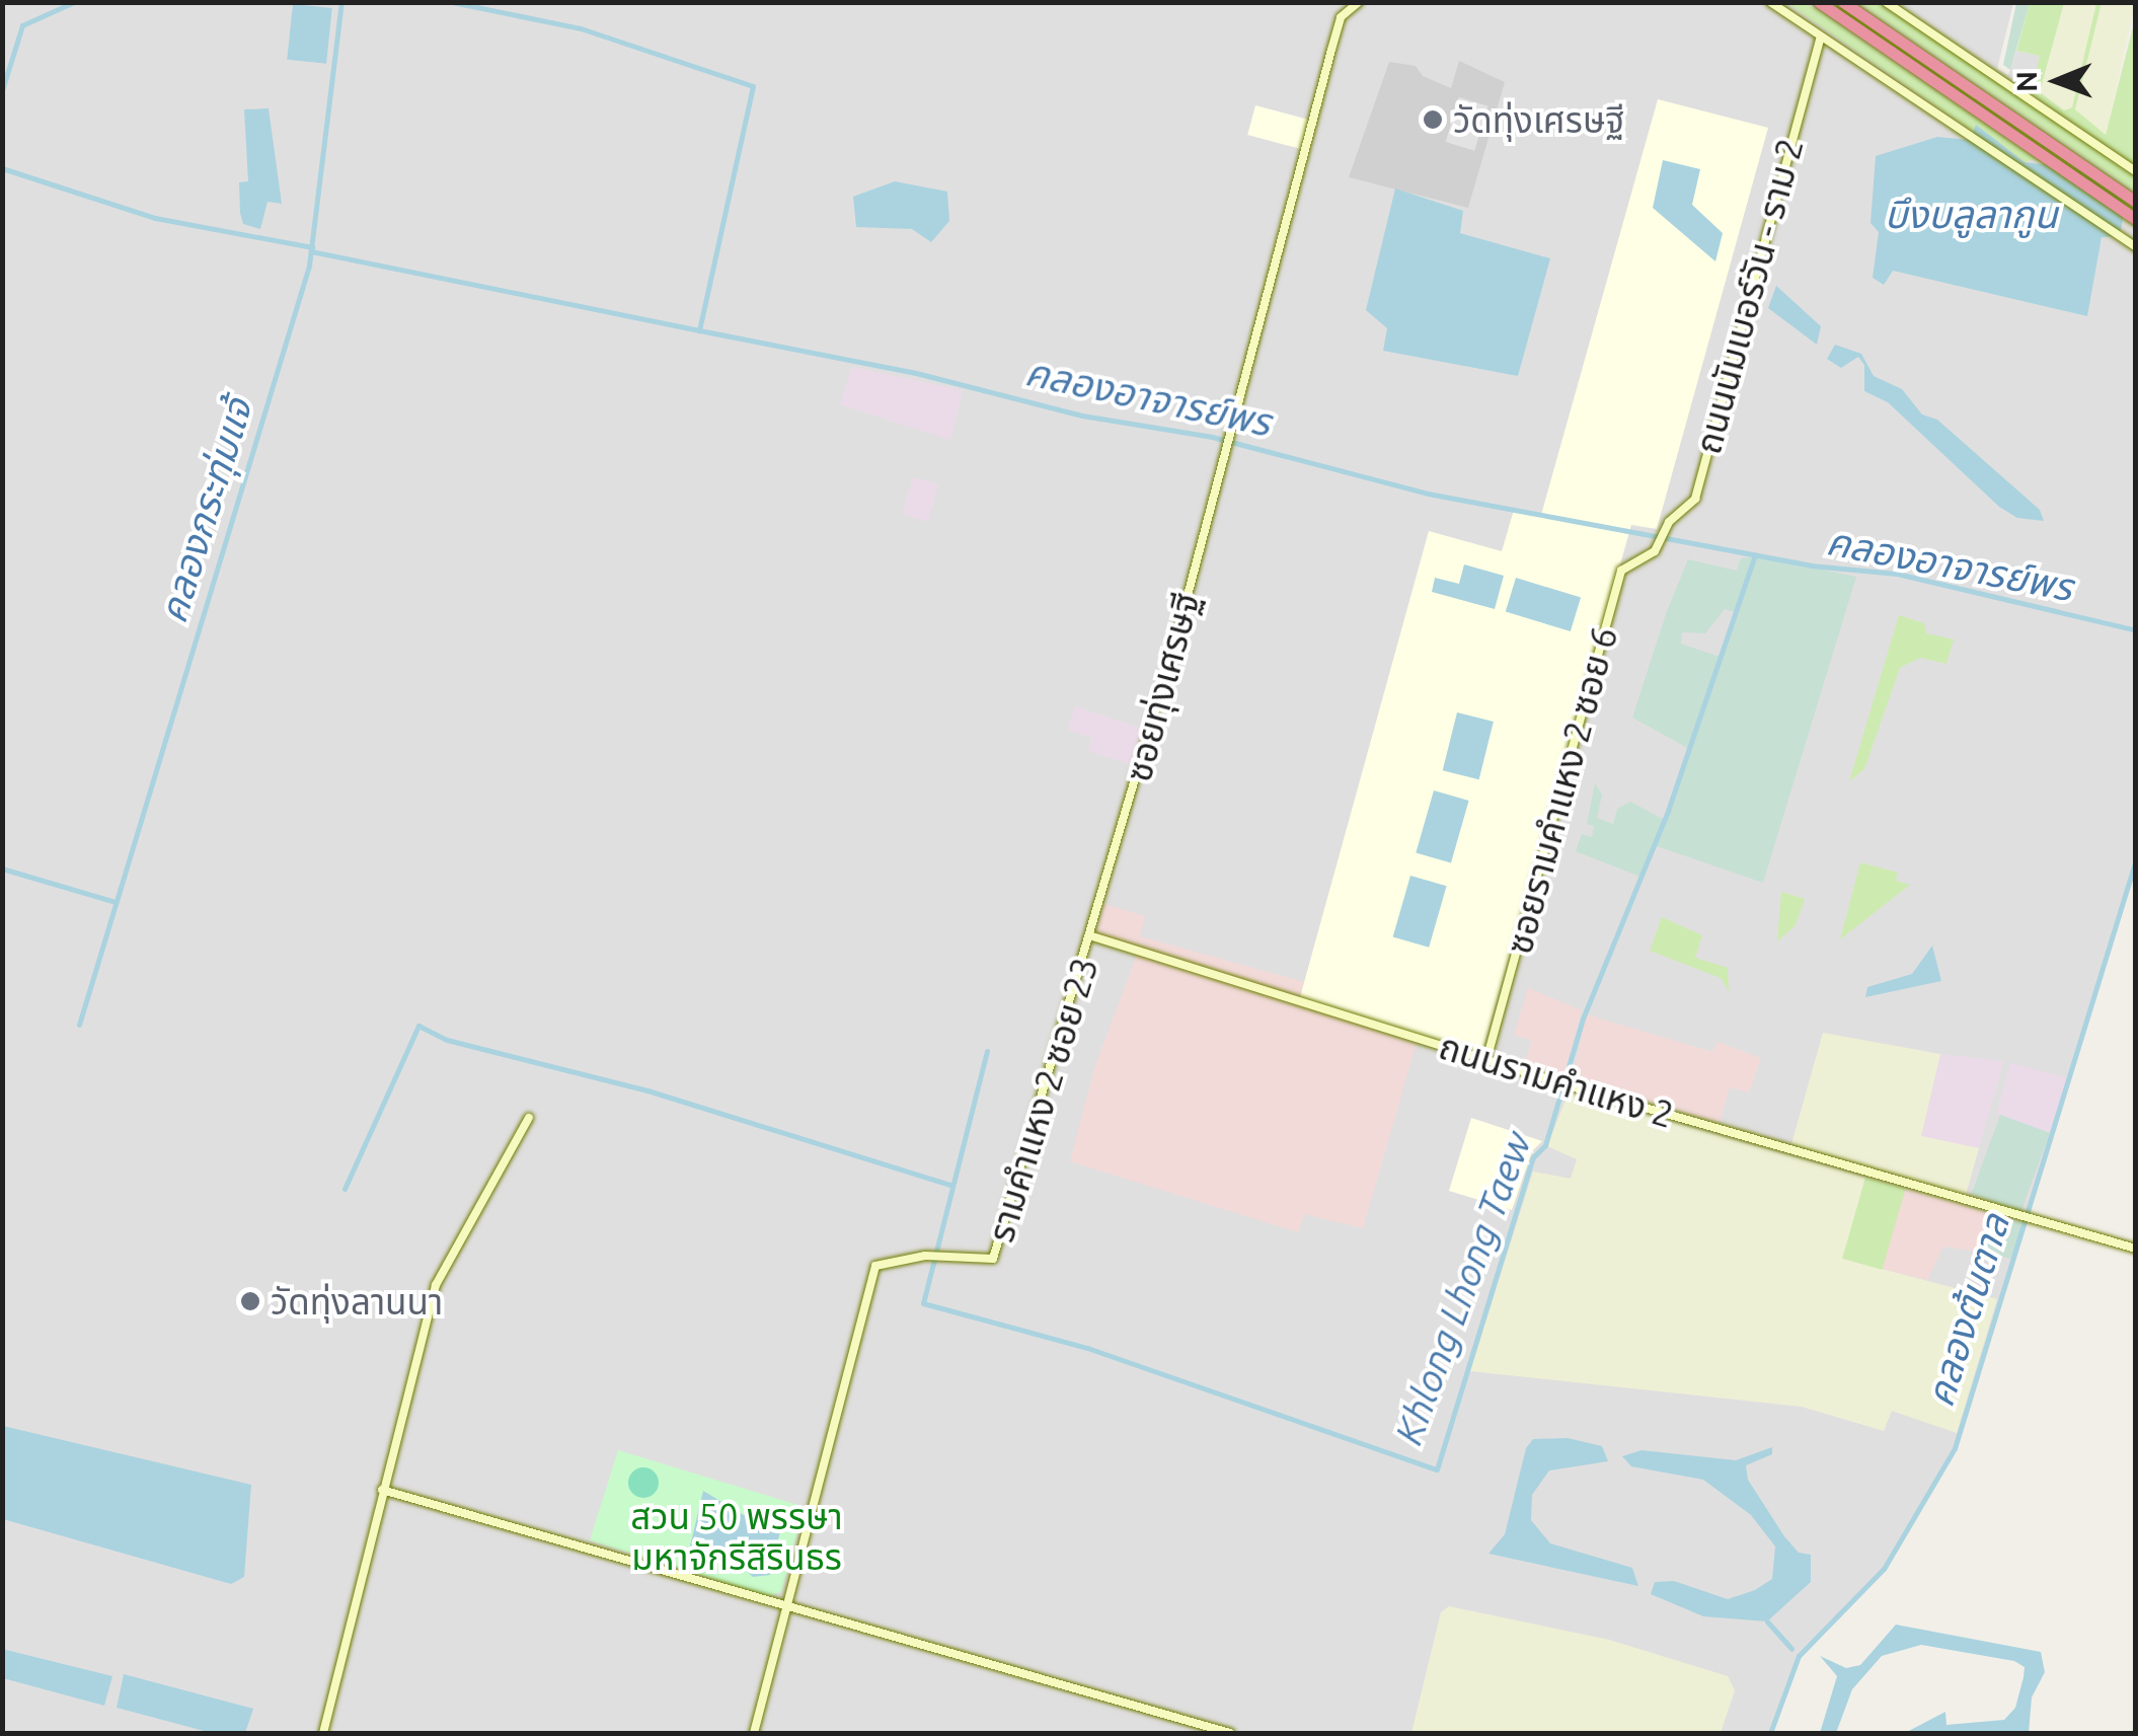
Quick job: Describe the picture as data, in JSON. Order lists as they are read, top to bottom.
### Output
{
  "streets": {
    "main road": [
      "ถนนนัมเบอร์วัน - ราม 2",
      "ซอยทุ่งเศรษฐี",
      "ซอยรามคำแหง 2 ซอย 6",
      "ถนนรามคำแหง 2",
      "รามคำแหง 2 ซอย 23"
    ]
  },
  "crossings": [
    ["ถนนนัมเบอร์วัน - ราม 2", "ซอยรามคำแหง 2 ซอย 6"],
    ["ซอยทุ่งเศรษฐี", "ถนนรามคำแหง 2"],
    ["ซอยทุ่งเศรษฐี", "รามคำแหง 2 ซอย 23"],
    ["ซอยรามคำแหง 2 ซอย 6", "ถนนรามคำแหง 2"],
    ["ถนนรามคำแหง 2", "รามคำแหง 2 ซอย 23"]
  ],
  "water": [
    "บึงบลูลากูน",
    "คลองอาจารย์พร",
    "คลองกระทุ่มแจ้",
    "Khlong Lhong Taew",
    "คลองต้นตาล"
  ],
  "parks": ["สวน 50 พรรษา มหาจักรีสิรินธร"],
  "places": ["วัดทุ่งเศรษฐี", "วัดทุ่งลานนา"],
  "north": "left"
}
